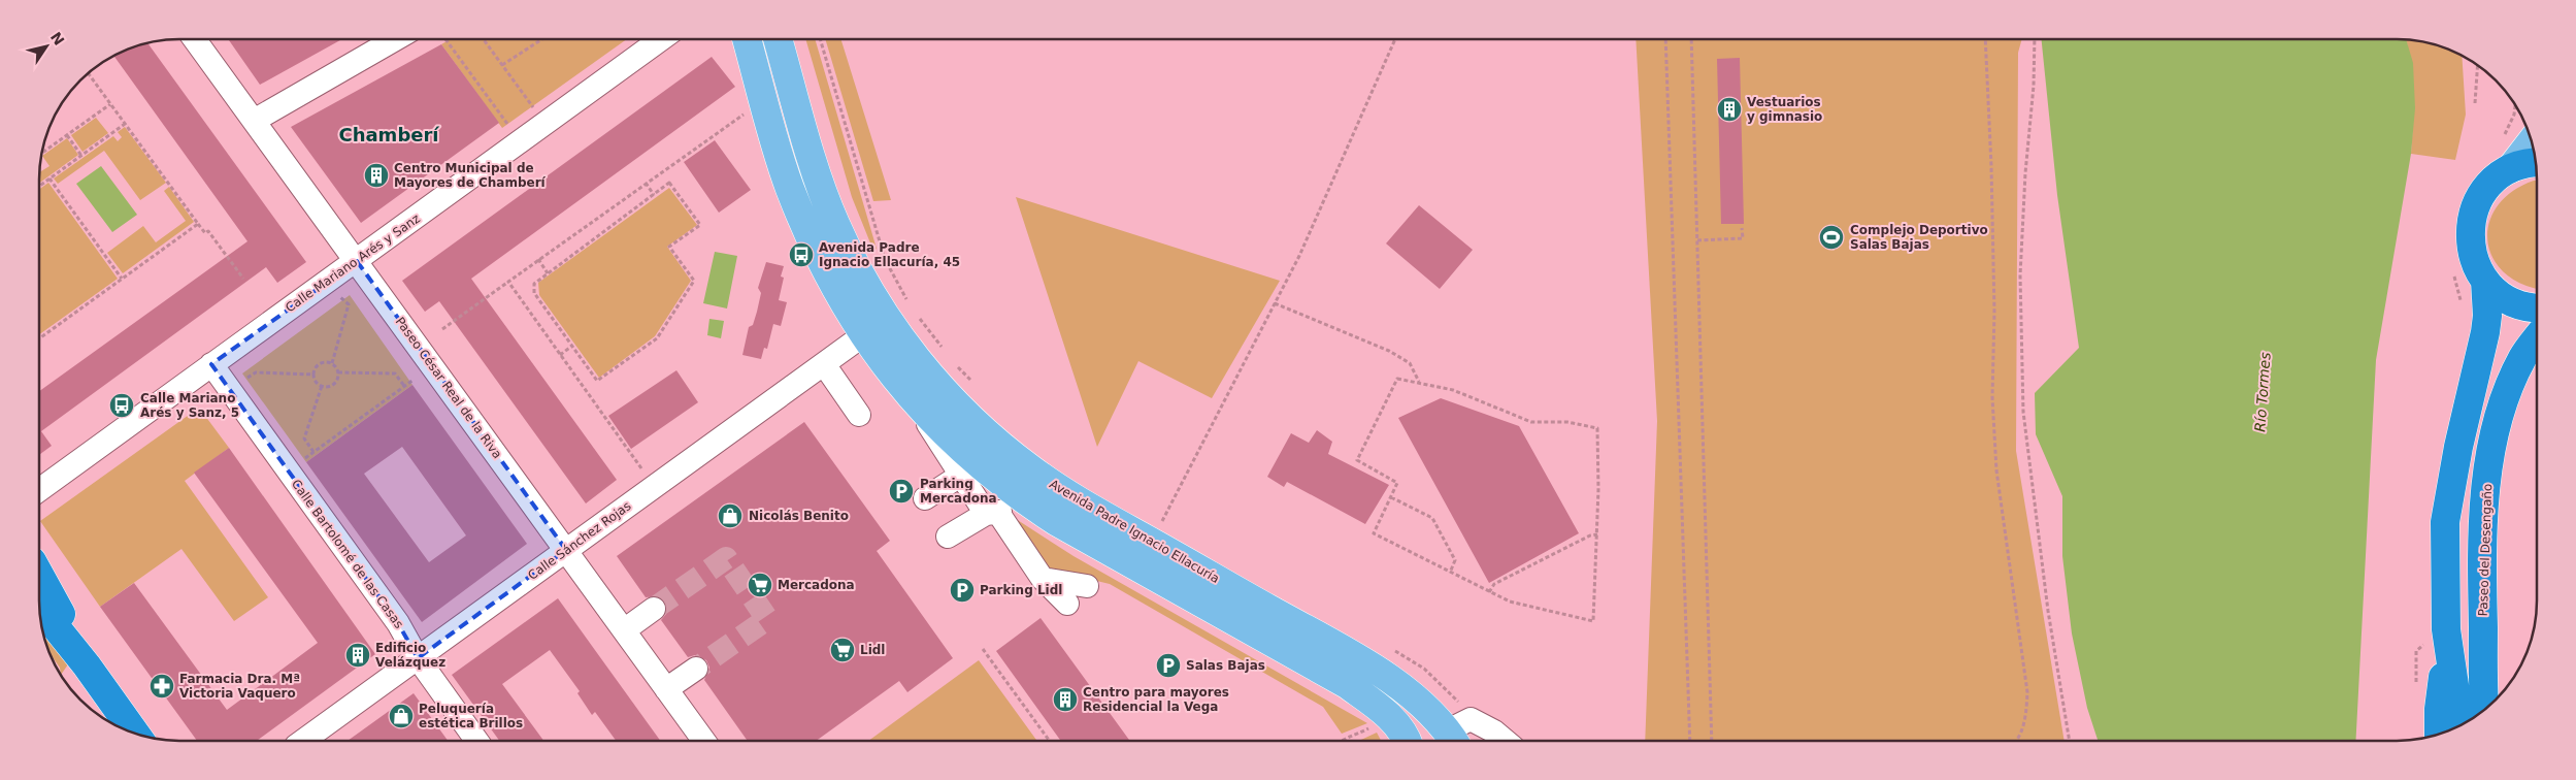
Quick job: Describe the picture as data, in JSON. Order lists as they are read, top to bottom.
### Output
{
  "streets": {
    "highway": ["Paseo del Desengaño"],
    "main road": ["Avenida Padre Ignacio Ellacuría"],
    "street": [
      "Calle Mariano Arés y Sanz",
      "Paseo César Real de la Riva",
      "Calle Sánchez Rojas",
      "Calle Bartolomé de las Casas"
    ]
  },
  "crossings": [
    ["Calle Mariano Arés y Sanz", "Paseo César Real de la Riva"],
    ["Calle Mariano Arés y Sanz", "Calle Bartolomé de las Casas"],
    ["Paseo César Real de la Riva", "Calle Sánchez Rojas"],
    ["Calle Sánchez Rojas", "Calle Bartolomé de las Casas"]
  ],
  "districts": ["Chamberí"],
  "water": ["Río Tormes"],
  "places": {
    "building": [
      "Vestuarios y gimnasio",
      "Centro Municipal de Mayores de Chamberí",
      "Edificio Velázquez",
      "Centro para mayores Residencial la Vega"
    ],
    "sports": ["Complejo Deportivo Salas Bajas"],
    "bus stop": ["Avenida Padre Ignacio Ellacuría, 45", "Calle Mariano Arés y Sanz, 5"],
    "parking": ["Parking Mercadona", "Parking Lidl", "Salas Bajas"],
    "shop": ["Nicolás Benito", "Peluquería estética Brillos"],
    "supermarket": ["Mercadona", "Lidl"],
    "pharmacy": ["Farmacia Dra. Mª Victoria Vaquero"]
  },
  "north": "top right"
}
